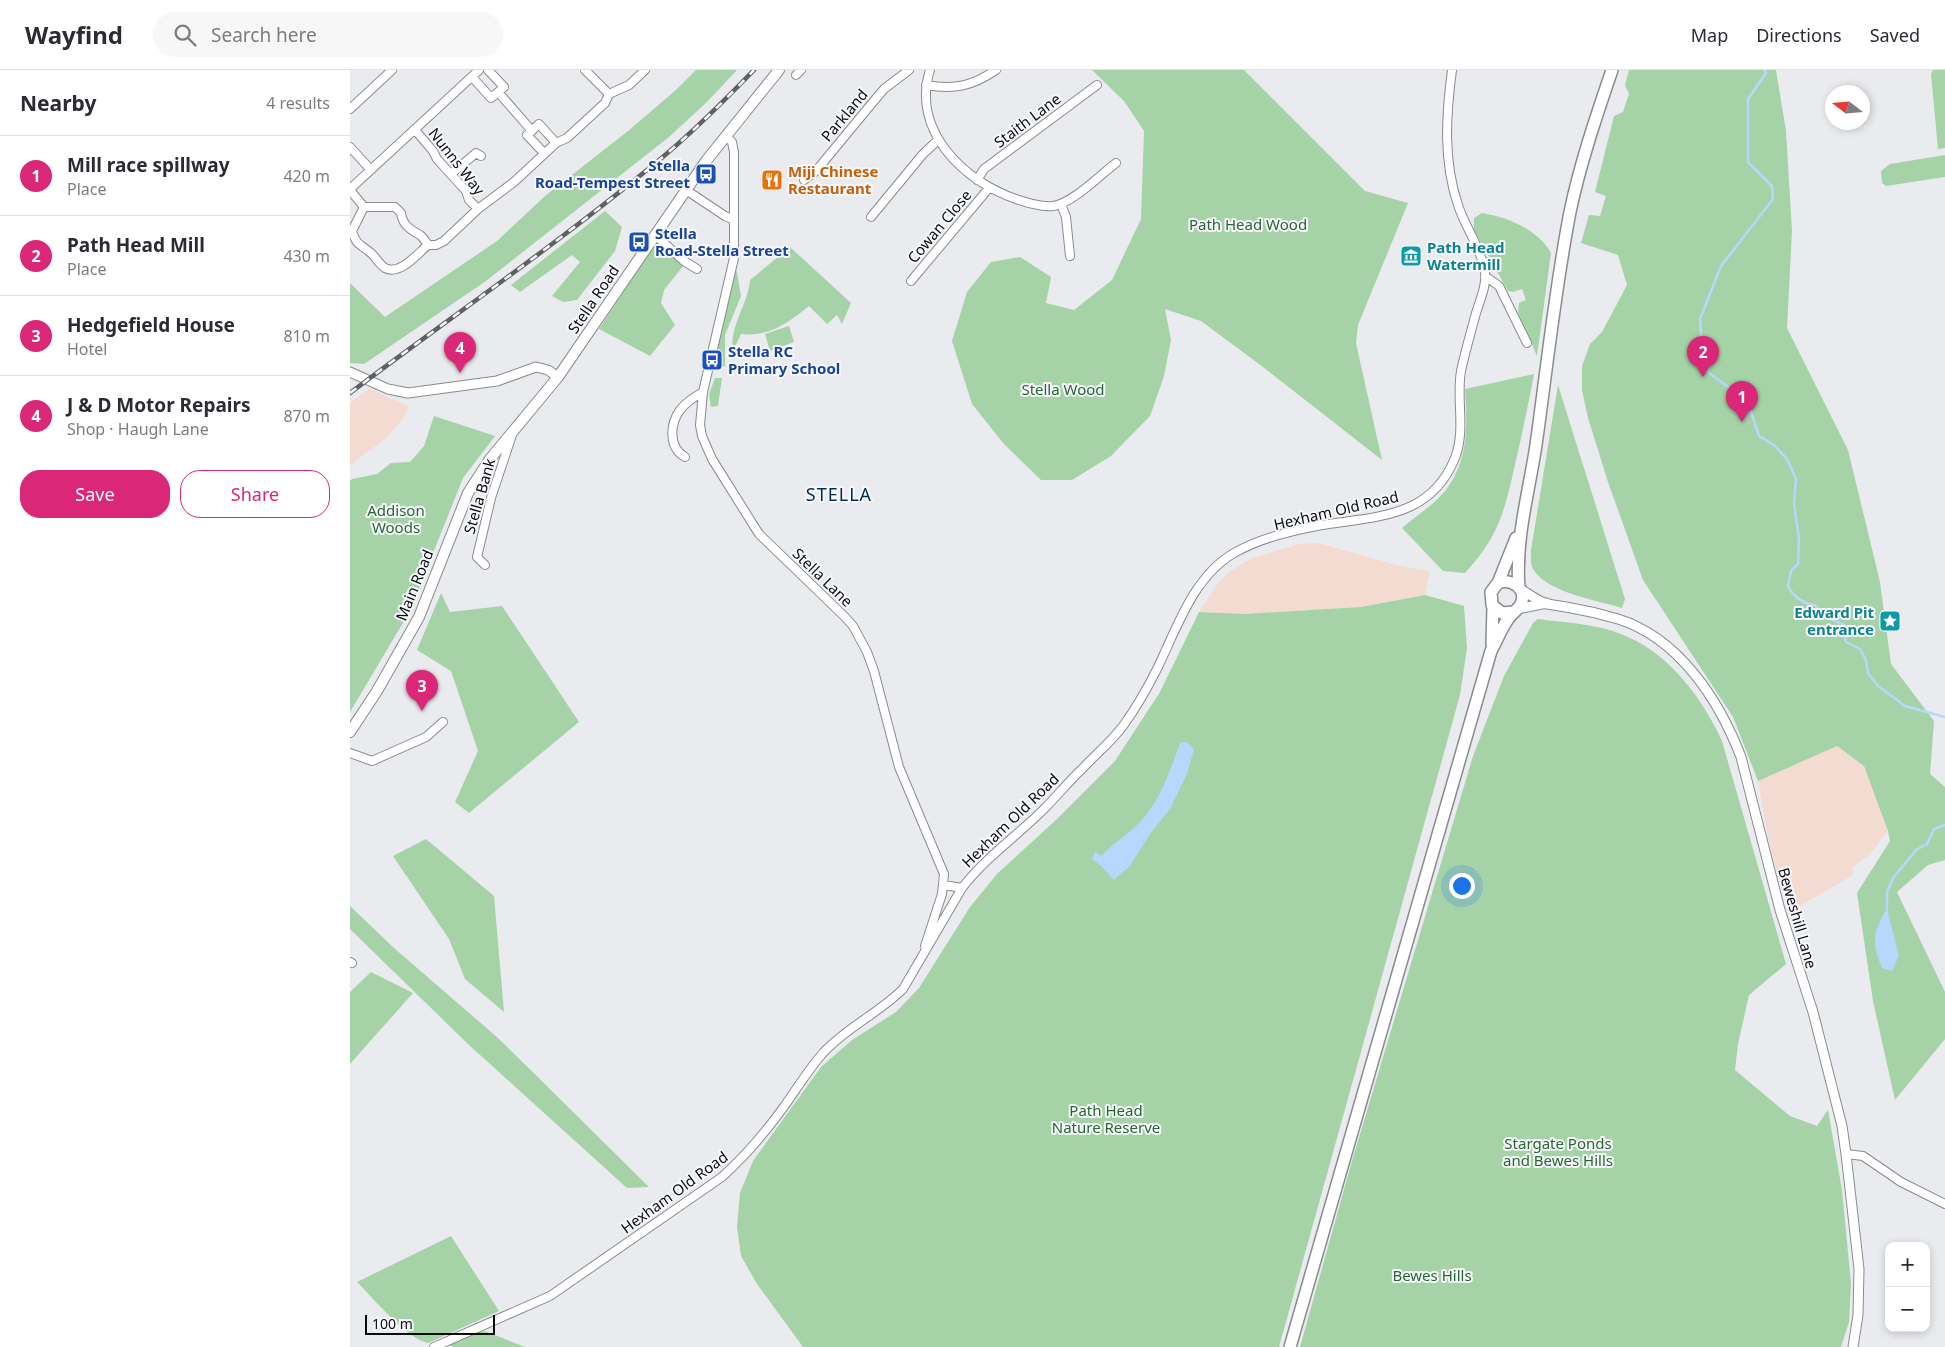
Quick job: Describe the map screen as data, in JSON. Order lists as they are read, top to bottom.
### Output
{
  "streets": {
    "main road": ["Stella Road", "Main Road"],
    "street": [
      "Parkland",
      "Staith Lane",
      "Nunns Way",
      "Cowan Close",
      "Stella Bank",
      "Hexham Old Road",
      "Stella Lane",
      "Beweshill Lane"
    ]
  },
  "crossings": [
    ["Stella Road", "Stella Lane"],
    ["Stella Road", "Main Road"],
    ["Stella Bank", "Main Road"],
    ["Hexham Old Road", "Stella Lane"]
  ],
  "districts": ["STELLA"],
  "parks": [
    "Path Head Wood",
    "Stella Wood",
    "Addison Woods",
    "Path Head Nature Reserve",
    "Stargate Ponds and Bewes Hills",
    "Bewes Hills"
  ],
  "places": {
    "bus stop": ["Stella Road-Tempest Street", "Stella Road-Stella Street", "Stella RC Primary School"],
    "restaurant": ["Miji Chinese Restaurant"],
    "museum": ["Path Head Watermill"],
    "place": ["Edward Pit entrance"]
  },
  "scale_bar": "100 m",
  "north": "left",
  "page": {
    "header": "Wayfind",
    "search": "Search here",
    "nav": ["Map", "Directions", "Saved"],
    "heading": ["Nearby", "4 results"],
    "list": [
      {
        "mark": "1",
        "name": "Mill race spillway",
        "note": "Place",
        "value": "420 m"
      },
      {
        "mark": "2",
        "name": "Path Head Mill",
        "note": "Place",
        "value": "430 m"
      },
      {
        "mark": "3",
        "name": "Hedgefield House",
        "note": "Hotel",
        "value": "810 m"
      },
      {
        "mark": "4",
        "name": "J & D Motor Repairs",
        "note": "Shop · Haugh Lane",
        "value": "870 m"
      }
    ],
    "pins": [
      "4",
      "2",
      "1",
      "3"
    ],
    "buttons": ["Save", "Share"],
    "map_buttons": ["+", "−"],
    "scale": "100 m"
  }
}
